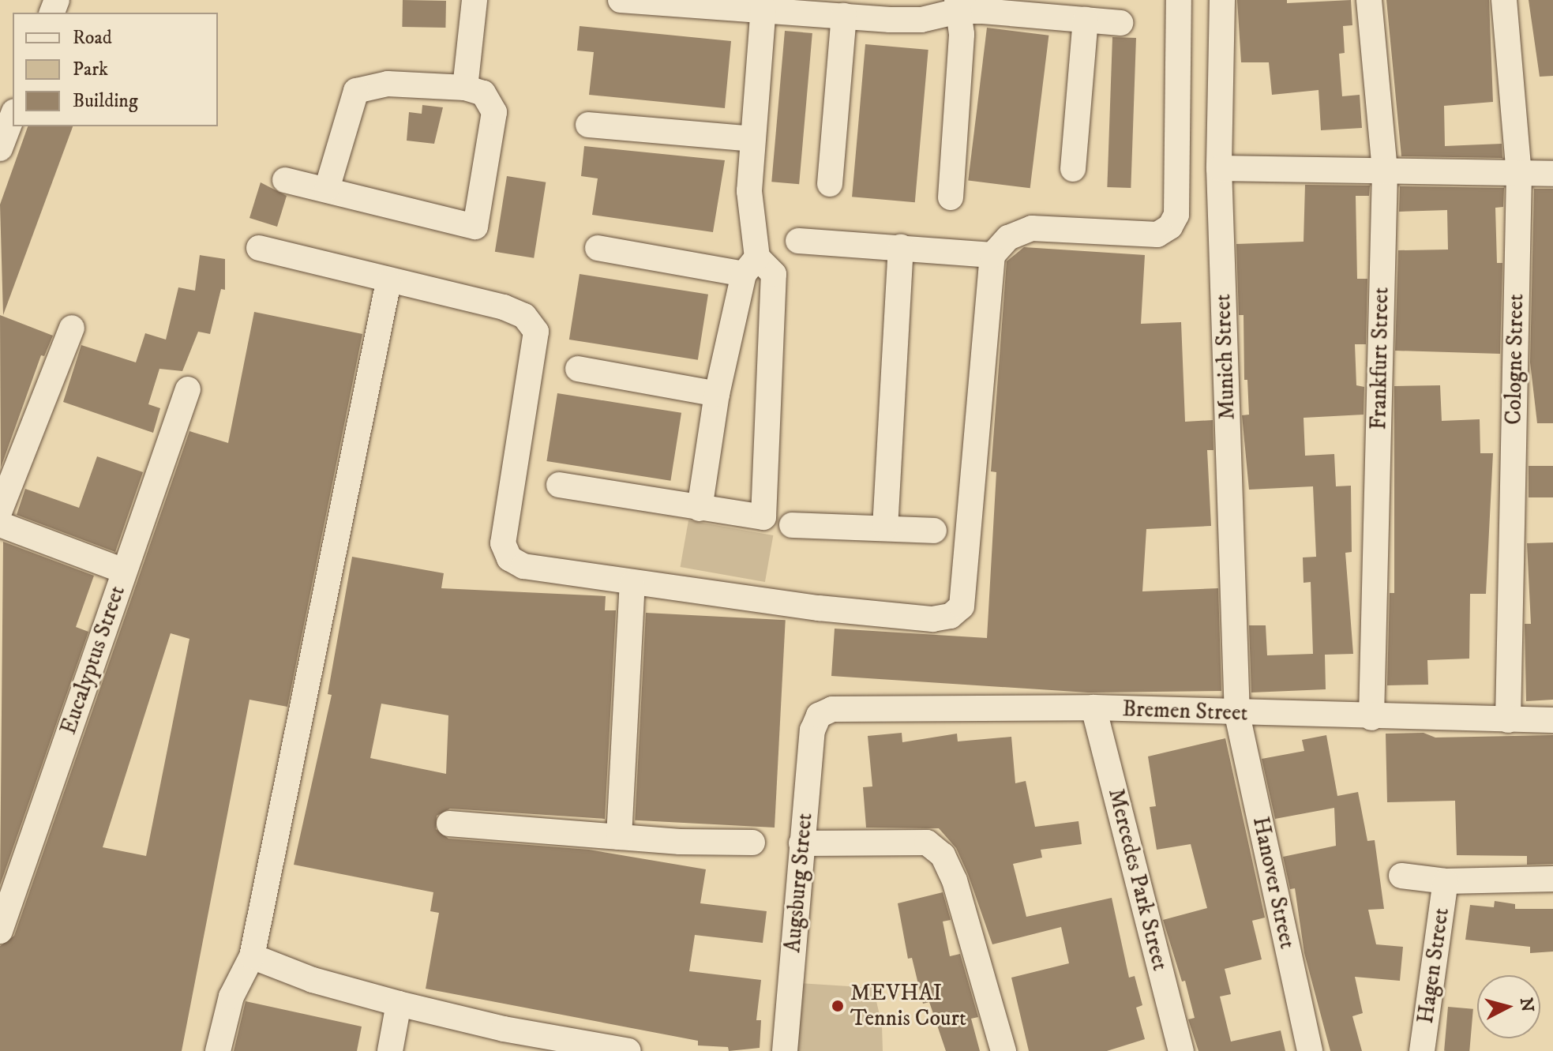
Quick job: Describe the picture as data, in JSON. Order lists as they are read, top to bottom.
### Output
{
  "streets": {
    "street": [
      "Munich Street",
      "Frankfurt Street",
      "Cologne Street",
      "Eucalyptus Street",
      "Bremen Street",
      "Mercedes Park Street",
      "Augsburg Street",
      "Hanover Street",
      "Hagen Street"
    ]
  },
  "crossings": [
    ["Munich Street", "Bremen Street"],
    ["Munich Street", "Hanover Street"],
    ["Frankfurt Street", "Bremen Street"],
    ["Cologne Street", "Bremen Street"],
    ["Bremen Street", "Mercedes Park Street"],
    ["Bremen Street", "Augsburg Street"],
    ["Bremen Street", "Hanover Street"]
  ],
  "places": ["MEVHAI Tennis Court"],
  "legend": ["Road", "Park", "Building"],
  "north": "right"
}
